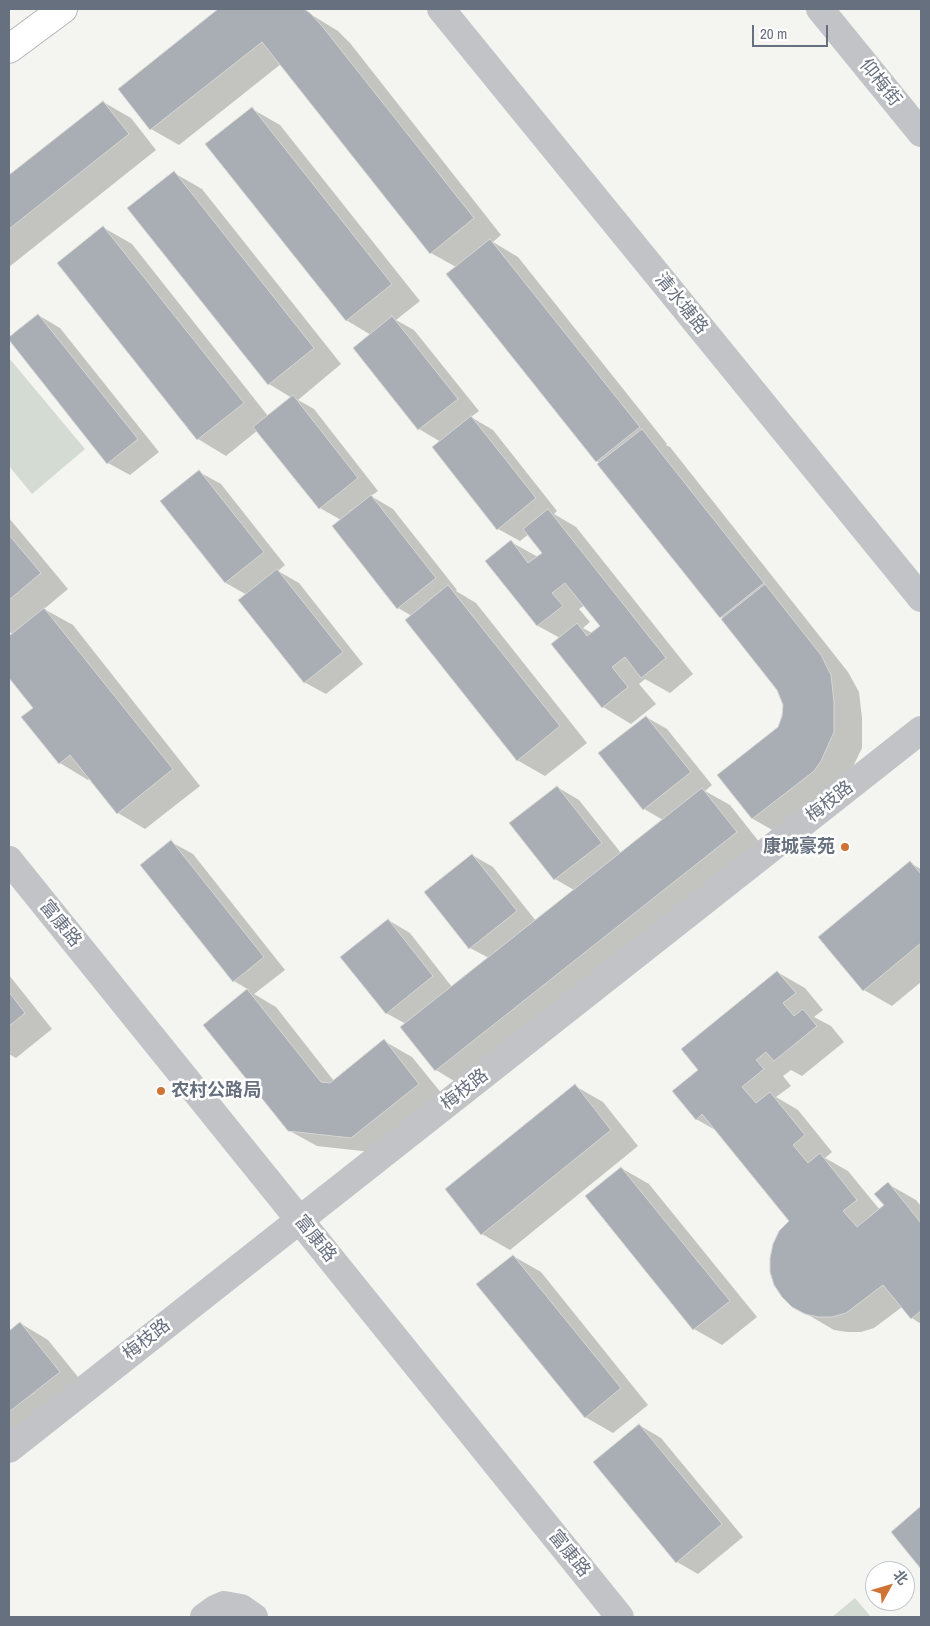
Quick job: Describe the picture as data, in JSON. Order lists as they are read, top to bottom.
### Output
{
  "streets": {
    "street": [
      "仰梅街",
      "清水塘路",
      "梅枝路",
      "富康路"
    ]
  },
  "crossings": [
    ["梅枝路", "富康路"]
  ],
  "places": ["康城豪苑", "农村公路局"],
  "scale_bar": "20 m",
  "north": "top right"
}
